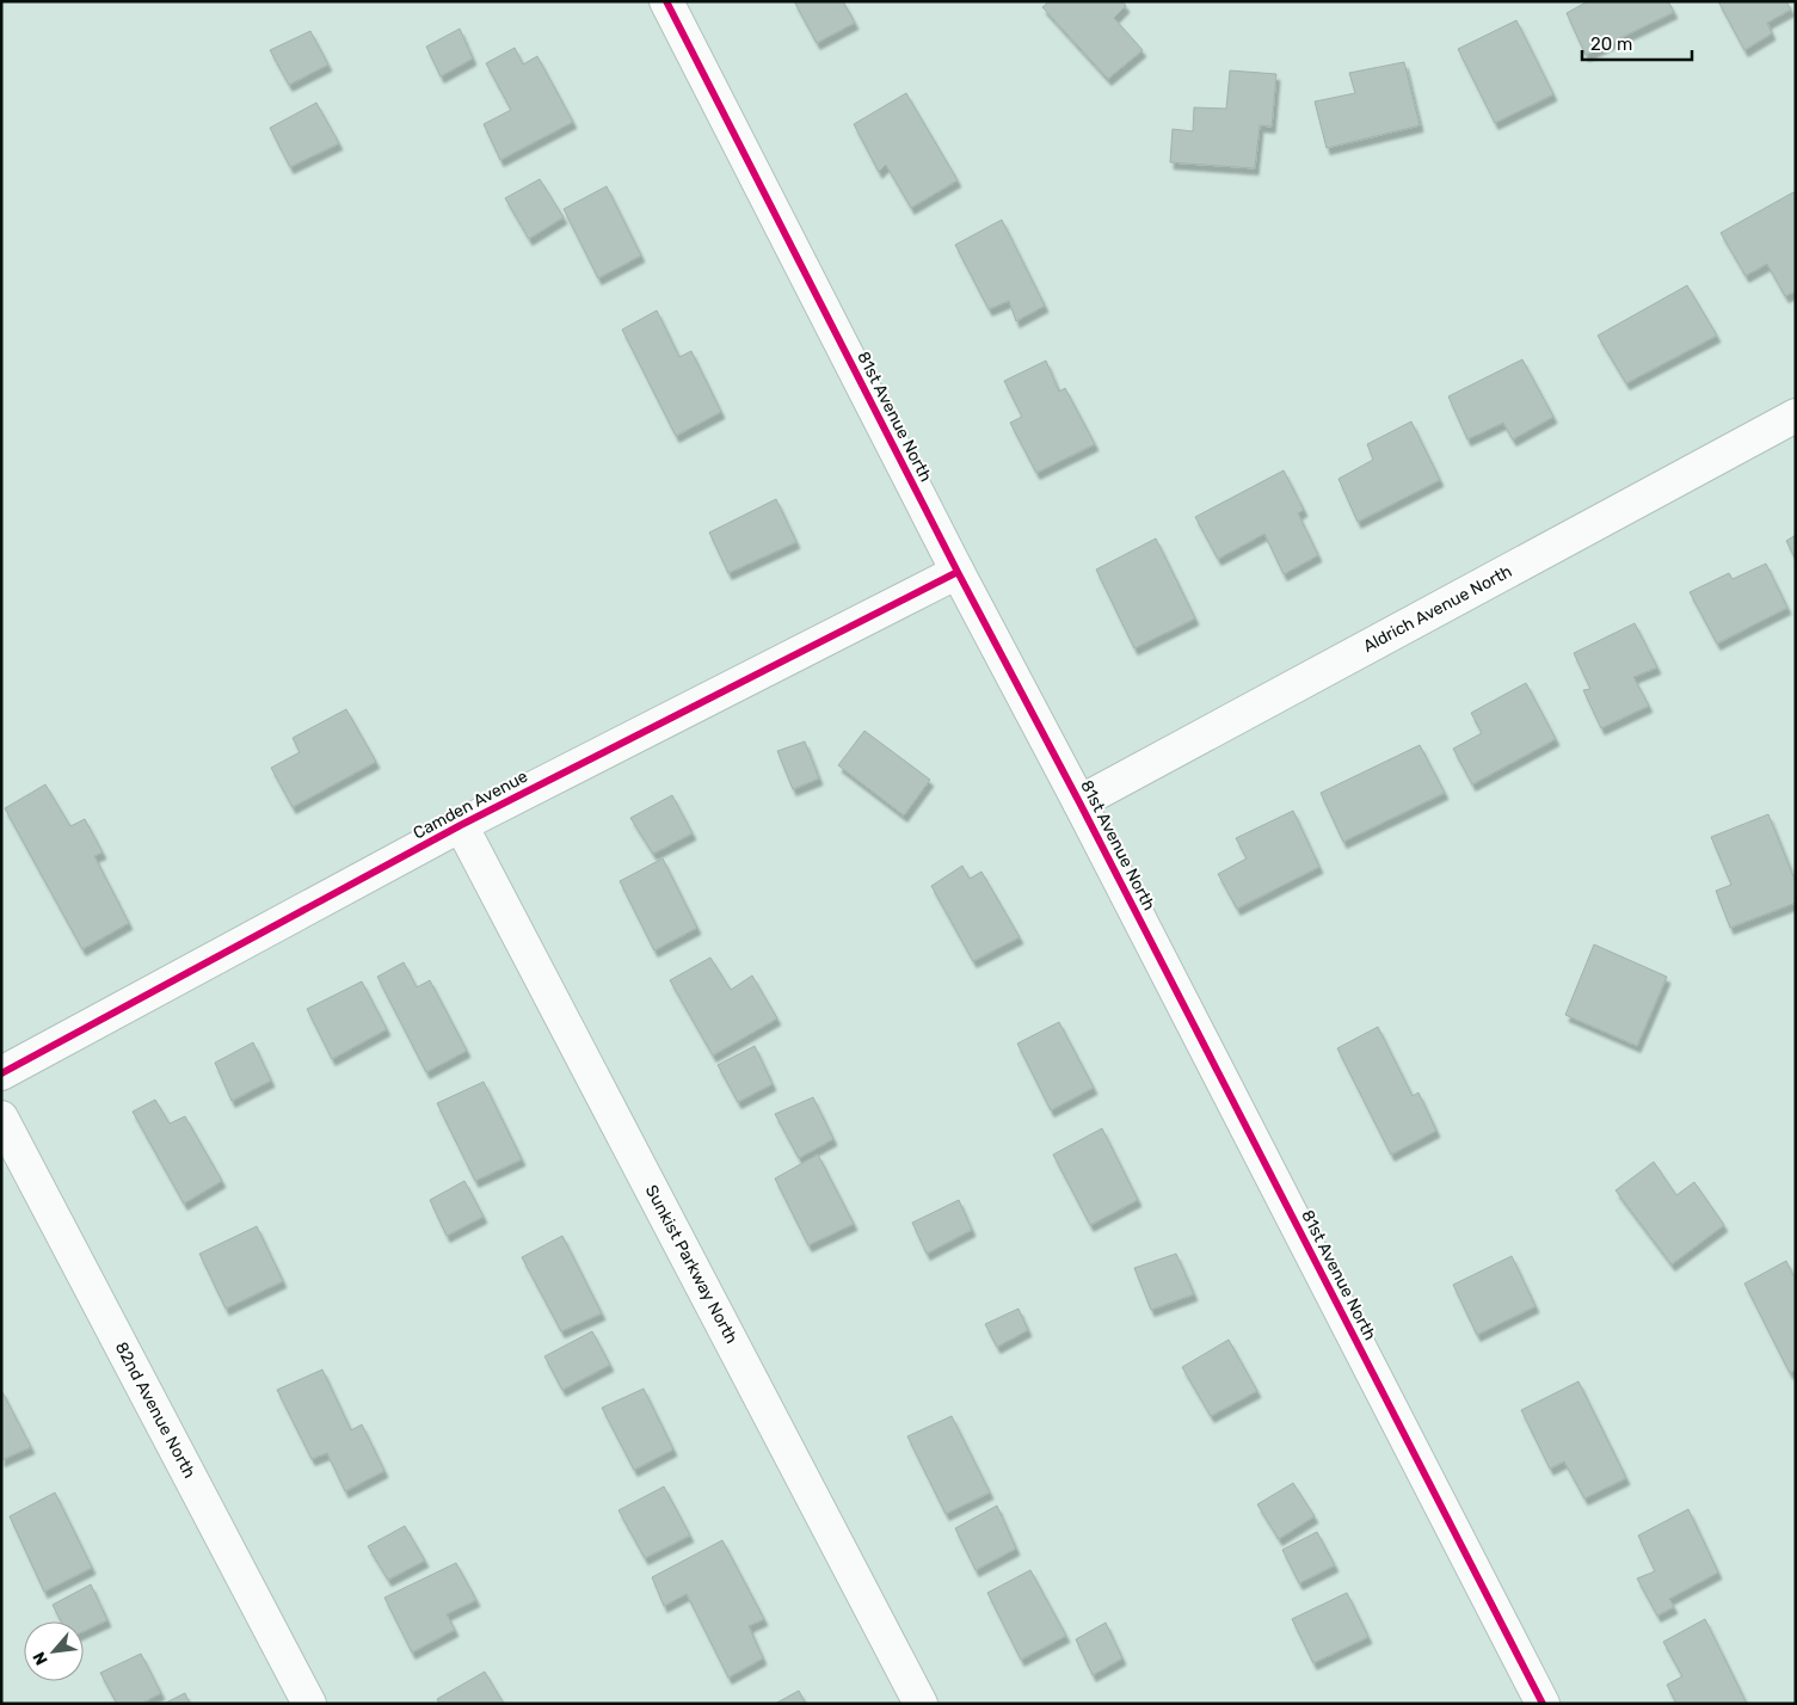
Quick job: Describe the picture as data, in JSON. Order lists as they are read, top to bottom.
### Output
{
  "streets": {
    "street": [
      "81st Avenue North",
      "Aldrich Avenue North",
      "Camden Avenue",
      "Sunkist Parkway North",
      "82nd Avenue North"
    ]
  },
  "crossings": [
    ["81st Avenue North", "Aldrich Avenue North"],
    ["81st Avenue North", "Camden Avenue"],
    ["Camden Avenue", "Sunkist Parkway North"]
  ],
  "scale_bar": "20 m",
  "north": "bottom left"
}
